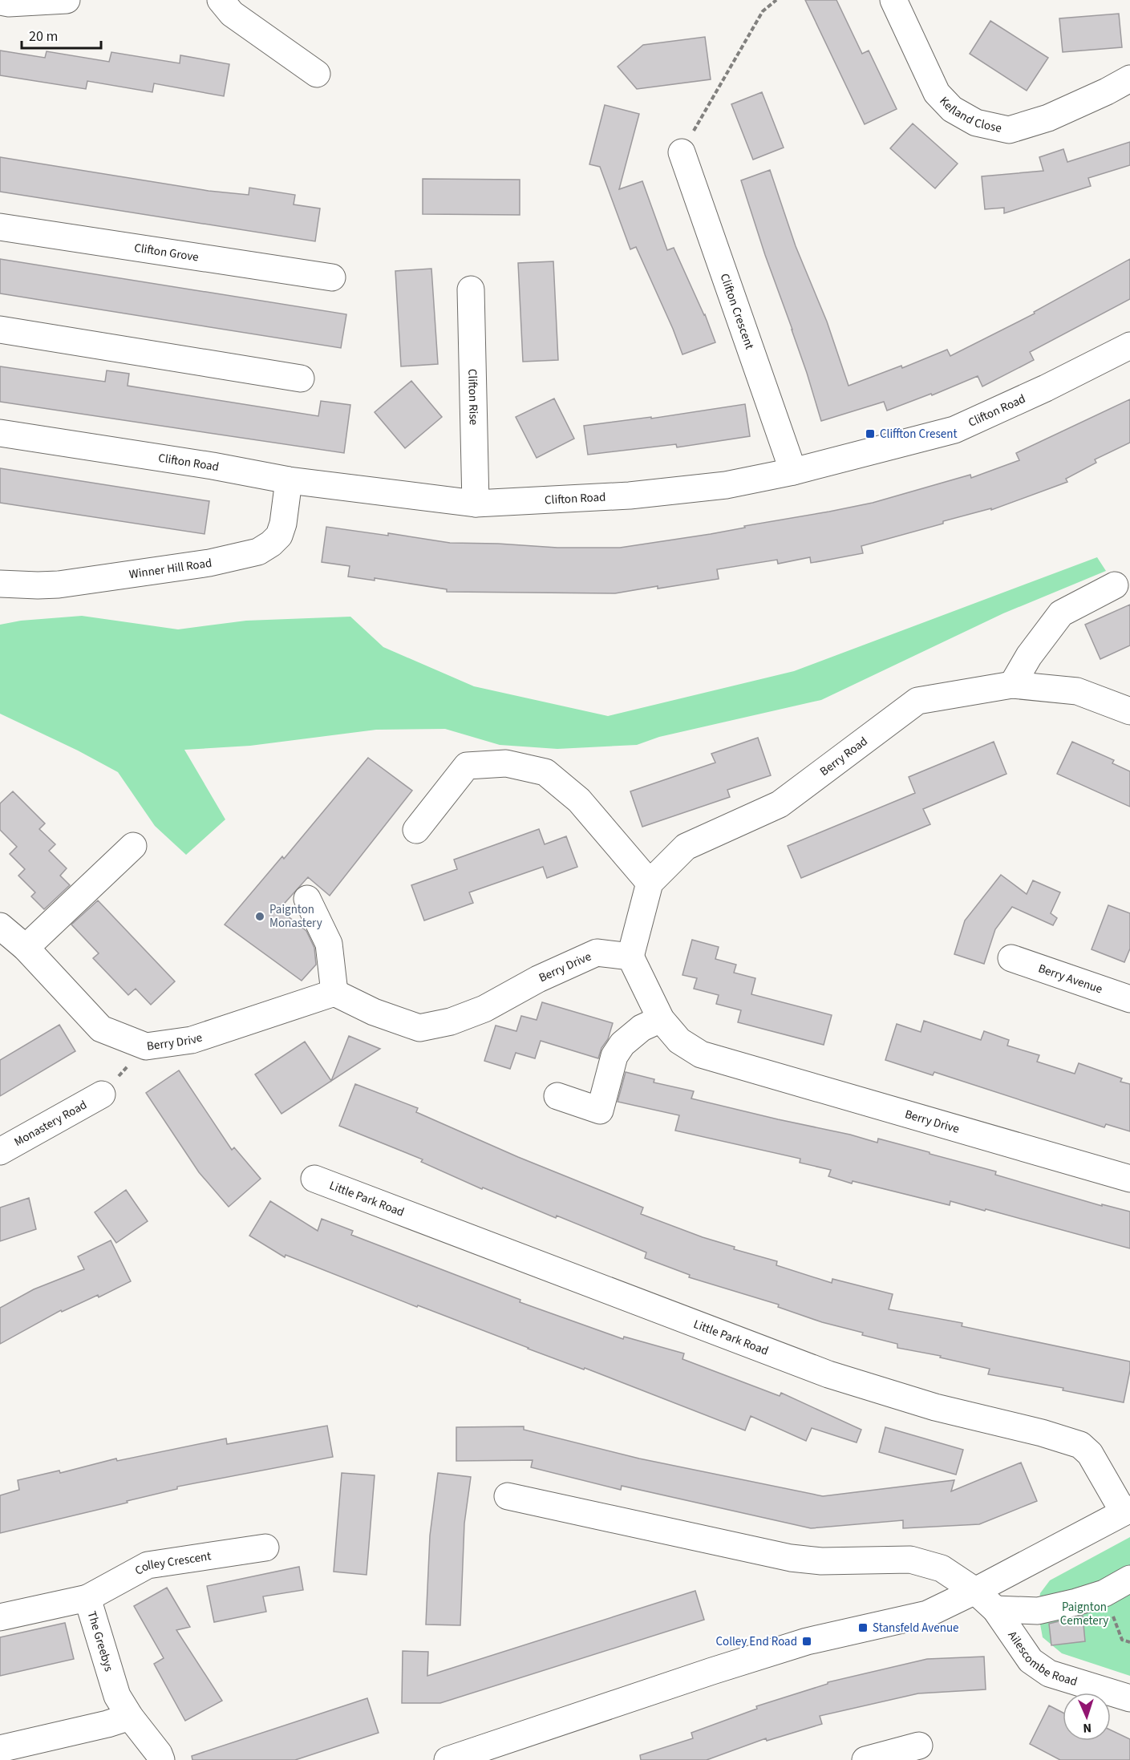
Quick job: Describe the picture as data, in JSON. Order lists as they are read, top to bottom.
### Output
{
  "streets": {
    "street": [
      "Kelland Close",
      "Clifton Grove",
      "Clifton Crescent",
      "Clifton Rise",
      "Clifton Road",
      "Winner Hill Road",
      "Berry Road",
      "Berry Drive",
      "Berry Avenue",
      "Monastery Road",
      "Little Park Road",
      "Colley Crescent",
      "The Greebys",
      "Ailescombe Road"
    ]
  },
  "crossings": [
    ["Clifton Crescent", "Clifton Road"],
    ["Clifton Rise", "Clifton Road"],
    ["Clifton Road", "Winner Hill Road"],
    ["Colley Crescent", "The Greebys"]
  ],
  "parks": ["Paignton Cemetery"],
  "places": {
    "transit": ["Cliffton Cresent", "Stansfeld Avenue", "Colley End Road"],
    "other": ["Paignton Monastery"]
  },
  "scale_bar": "20 m",
  "north": "bottom"
}
